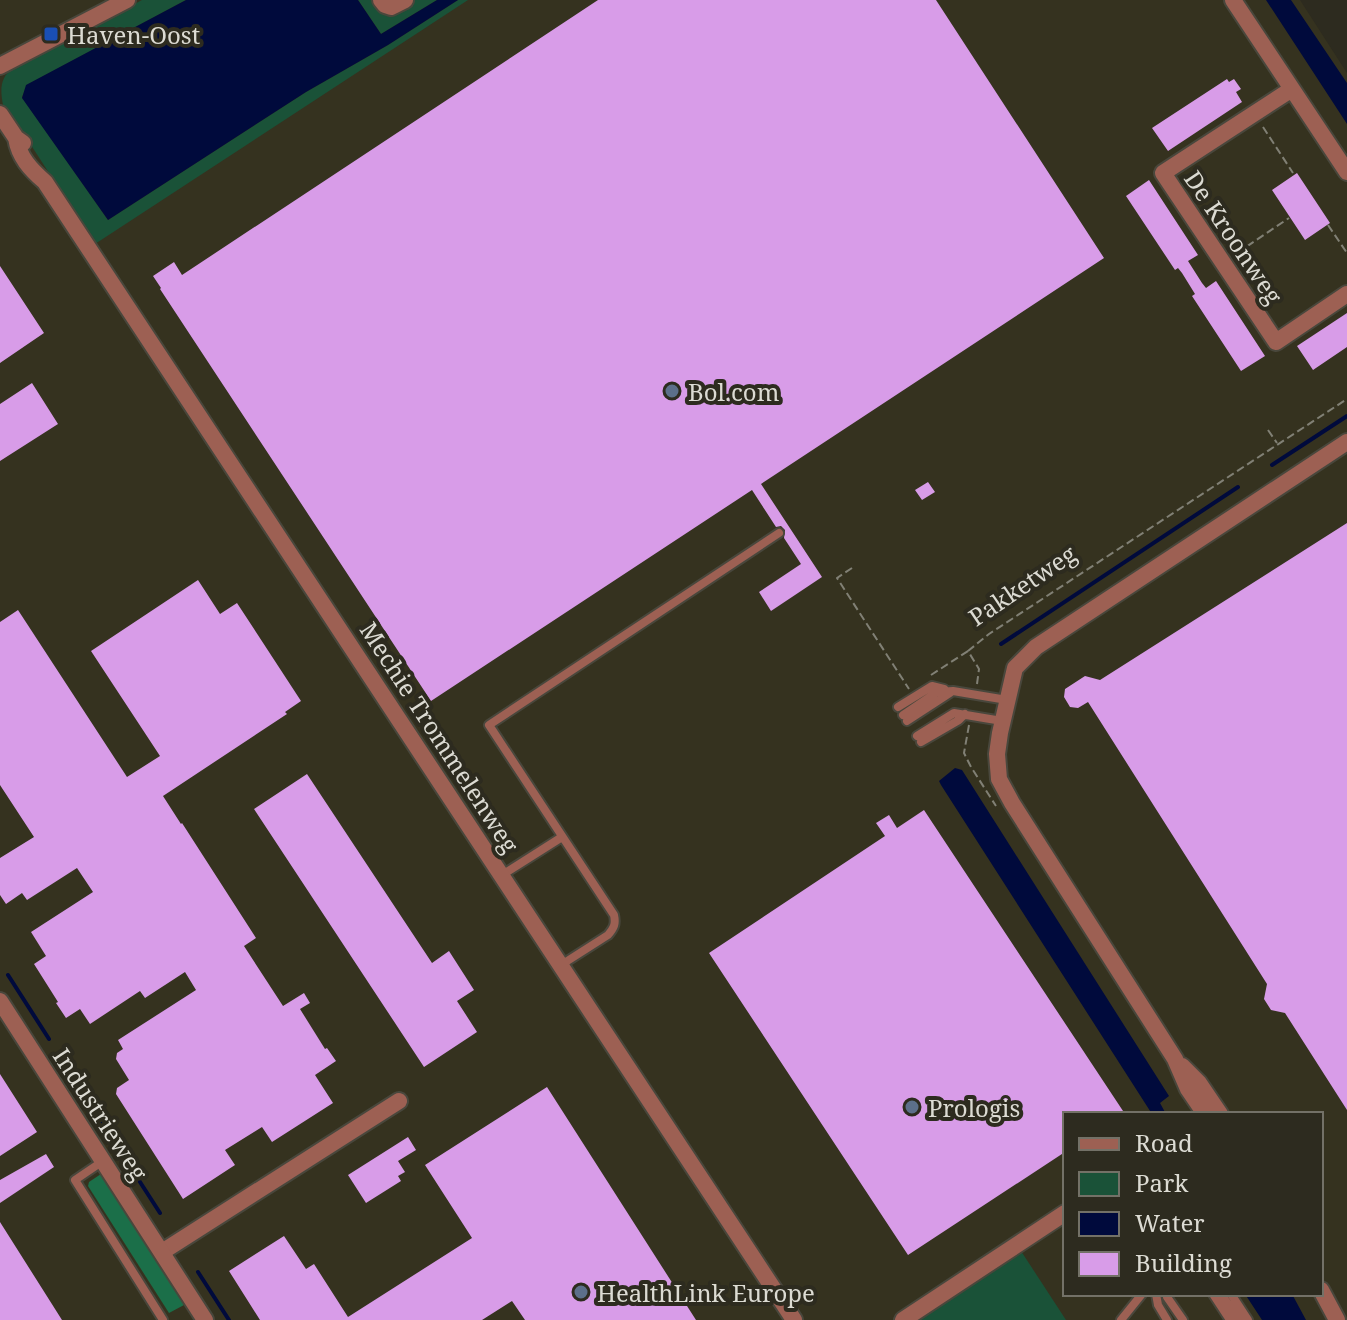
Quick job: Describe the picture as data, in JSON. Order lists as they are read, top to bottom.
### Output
{
  "streets": {
    "street": ["De Kroonweg", "Mechie Trommelenweg", "Industrieweg"],
    "path": ["Pakketweg"]
  },
  "places": {
    "transit": ["Haven-Oost"],
    "other": ["Bol.com", "Prologis", "HealthLink Europe"]
  },
  "legend": [
    "Road",
    "Park",
    "Water",
    "Building"
  ]
}
